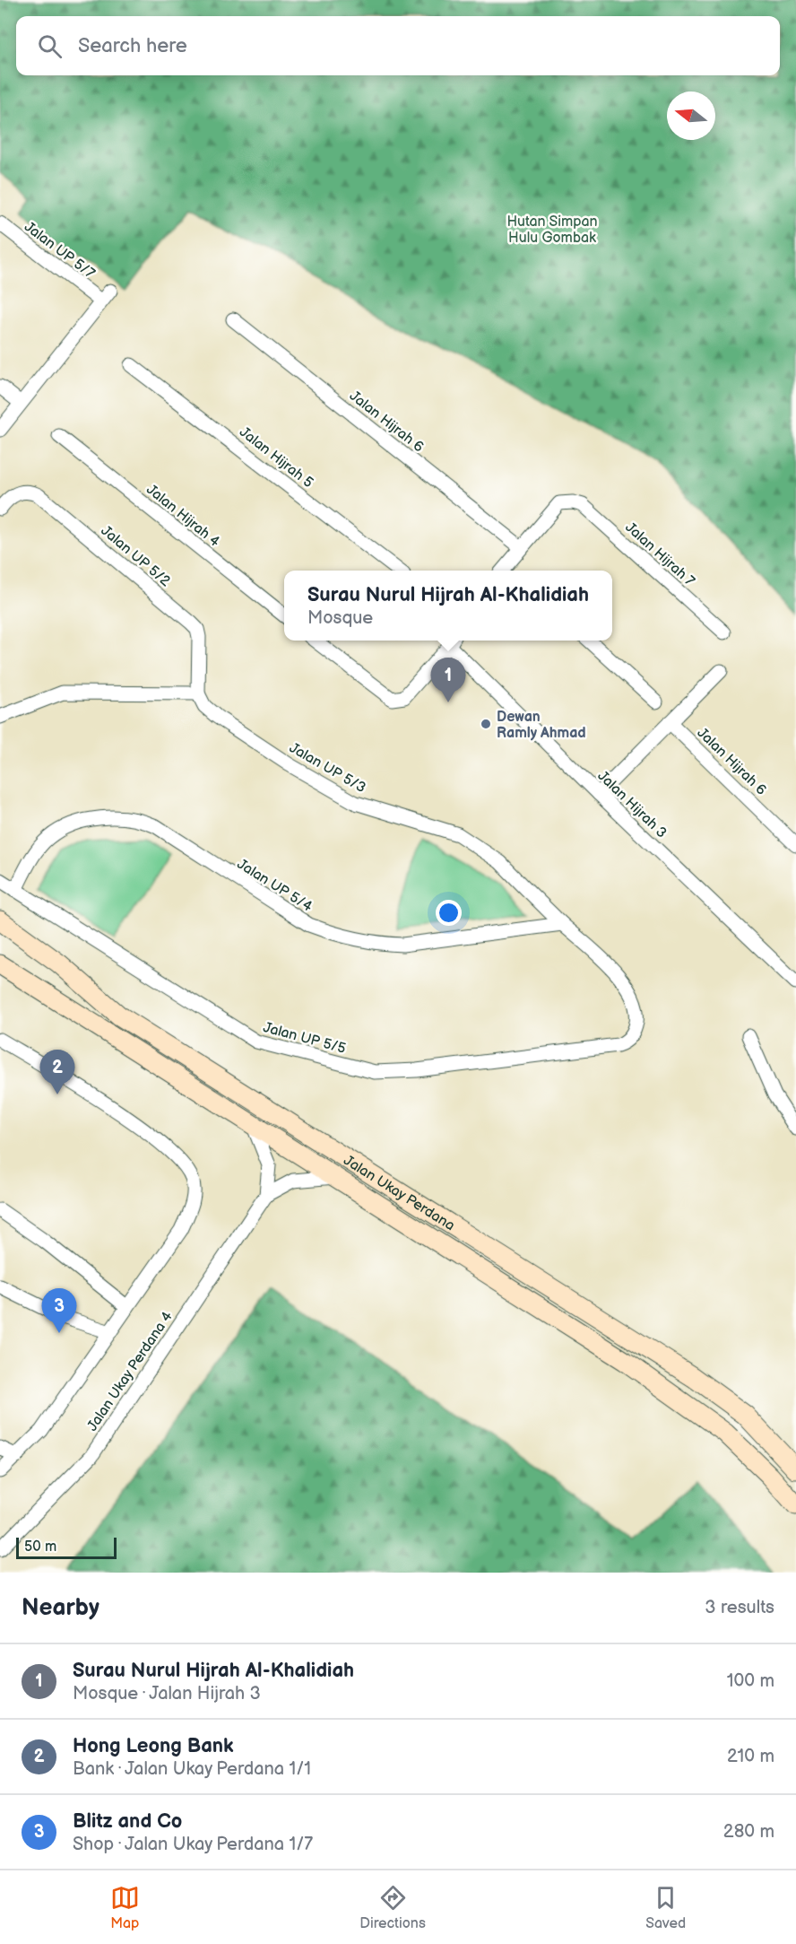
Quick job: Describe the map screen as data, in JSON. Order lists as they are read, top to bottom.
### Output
{
  "streets": {
    "street": [
      "Jalan UP 5/7",
      "Jalan Hijrah 6",
      "Jalan Hijrah 5",
      "Jalan Hijrah 4",
      "Jalan Hijrah 7",
      "Jalan UP 5/2",
      "Jalan UP 5/3",
      "Jalan Hijrah 3",
      "Jalan UP 5/4",
      "Jalan UP 5/5",
      "Jalan Ukay Perdana",
      "Jalan Ukay Perdana 4"
    ]
  },
  "crossings": [
    ["Jalan Hijrah 6", "Jalan Hijrah 7"],
    ["Jalan UP 5/2", "Jalan UP 5/3"],
    ["Jalan UP 5/3", "Jalan UP 5/4"],
    ["Jalan UP 5/3", "Jalan UP 5/5"],
    ["Jalan UP 5/4", "Jalan UP 5/5"],
    ["Jalan Ukay Perdana", "Jalan Ukay Perdana 4"]
  ],
  "parks": ["Hutan Simpan Hulu Gombak"],
  "places": ["Dewan Ramly Ahmad"],
  "scale_bar": "50 m",
  "north": "left",
  "page": {
    "search": "Search here",
    "popup": ["Surau Nurul Hijrah Al-Khalidiah", "Mosque"],
    "pins": ["1", "2", "3"],
    "scale": "50 m",
    "heading": ["Nearby", "3 results"],
    "list": [
      {
        "mark": "1",
        "name": "Surau Nurul Hijrah Al-Khalidiah",
        "note": "Mosque · Jalan Hijrah 3",
        "value": "100 m"
      },
      {
        "mark": "2",
        "name": "Hong Leong Bank",
        "note": "Bank · Jalan Ukay Perdana 1/1",
        "value": "210 m"
      },
      {
        "mark": "3",
        "name": "Blitz and Co",
        "note": "Shop · Jalan Ukay Perdana 1/7",
        "value": "280 m"
      }
    ],
    "nav": ["Map", "Directions", "Saved"]
  }
}
